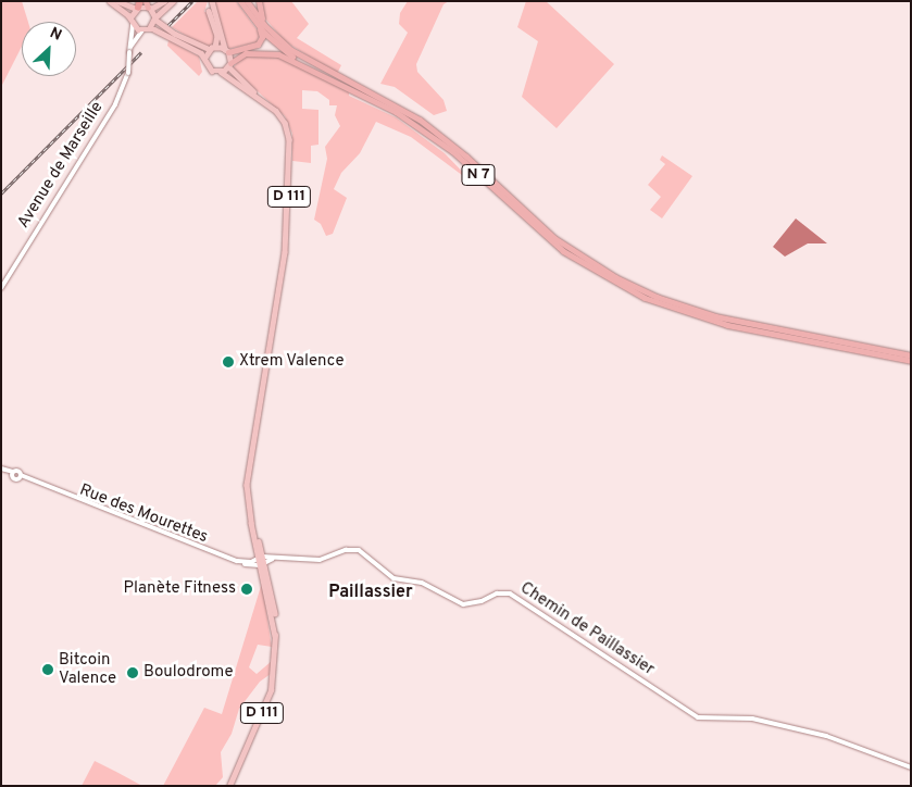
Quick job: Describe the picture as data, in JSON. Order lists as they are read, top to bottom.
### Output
{
  "streets": {
    "highway": ["N 7"],
    "main road": ["D 111"],
    "street": ["Avenue de Marseille", "Rue des Mourettes", "Chemin de Paillassier"]
  },
  "crossings": [
    ["N 7", "D 111"],
    ["D 111", "Rue des Mourettes"],
    ["D 111", "Chemin de Paillassier"],
    ["Rue des Mourettes", "Chemin de Paillassier"]
  ],
  "districts": ["Paillassier"],
  "places": [
    "Xtrem Valence",
    "Planète Fitness",
    "Bitcoin Valence",
    "Boulodrome"
  ],
  "north": "top right"
}
